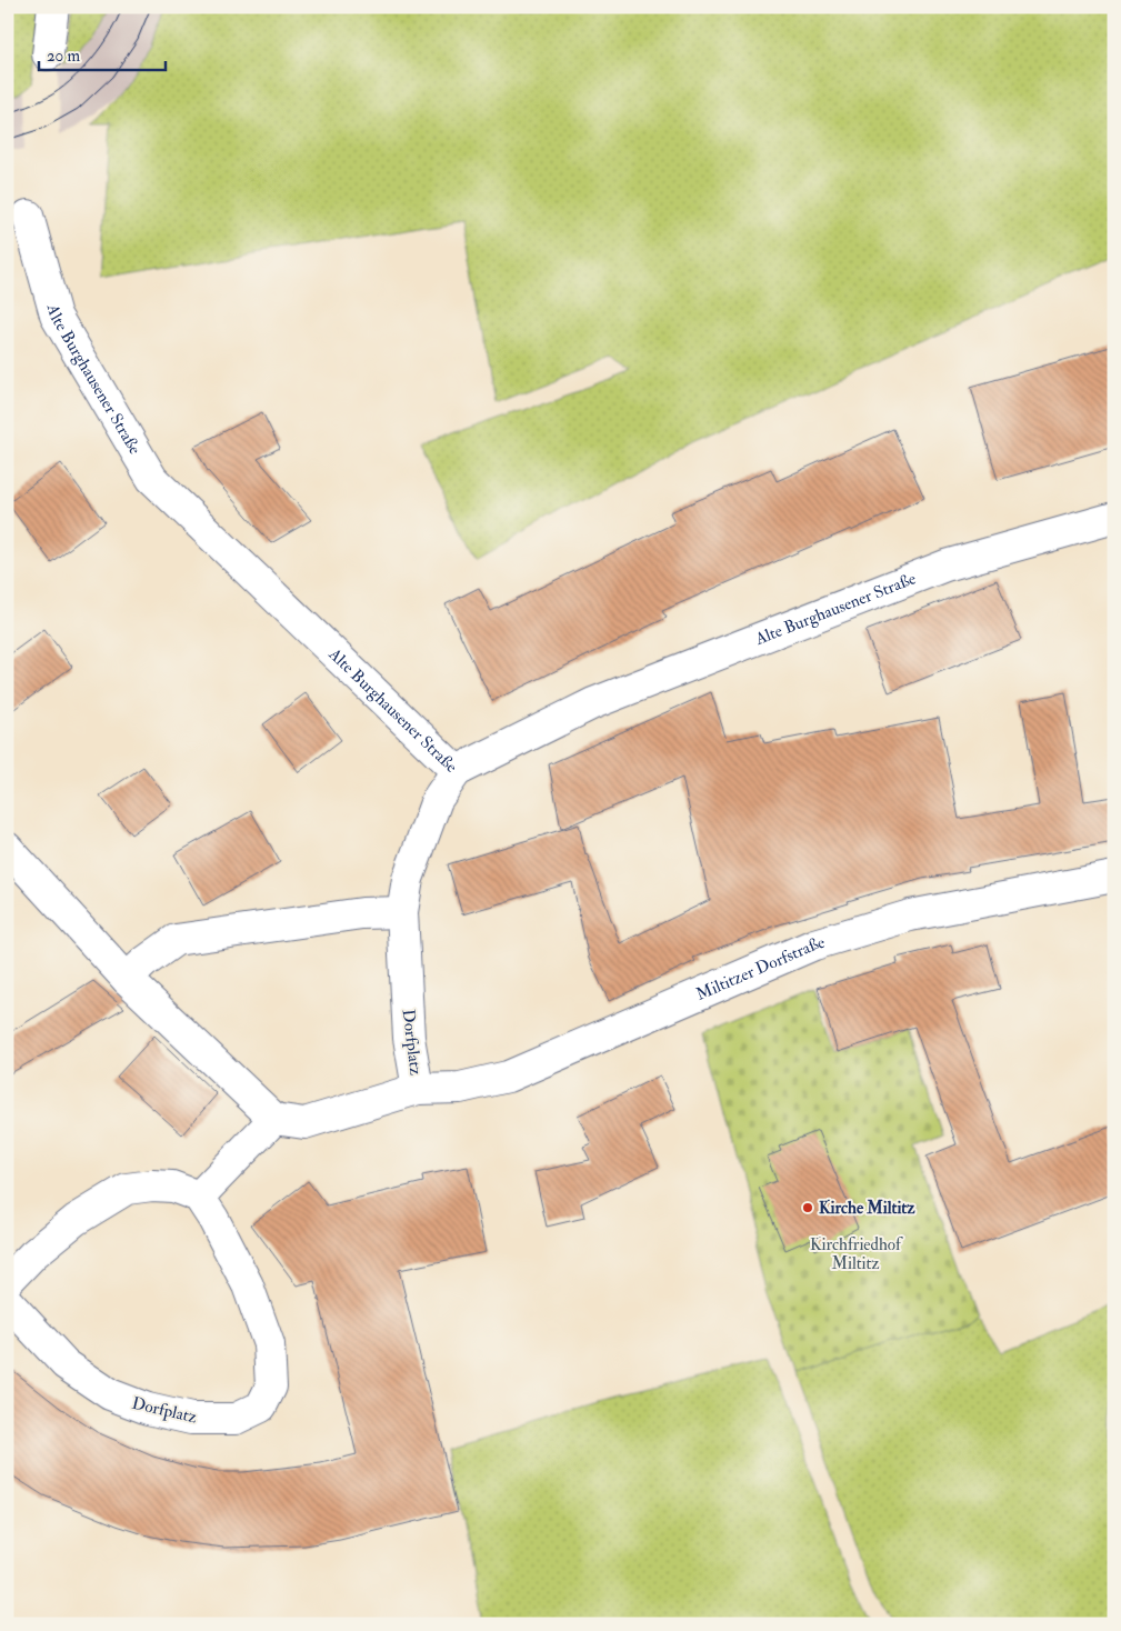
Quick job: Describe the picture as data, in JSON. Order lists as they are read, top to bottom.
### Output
{
  "streets": {
    "street": ["Alte Burghausener Straße", "Miltitzer Dorfstraße", "Dorfplatz"]
  },
  "crossings": [
    ["Alte Burghausener Straße", "Dorfplatz"],
    ["Miltitzer Dorfstraße", "Dorfplatz"]
  ],
  "parks": ["Kirchfriedhof Miltitz"],
  "places": ["Kirche Miltitz"],
  "scale_bar": "20 m"
}
